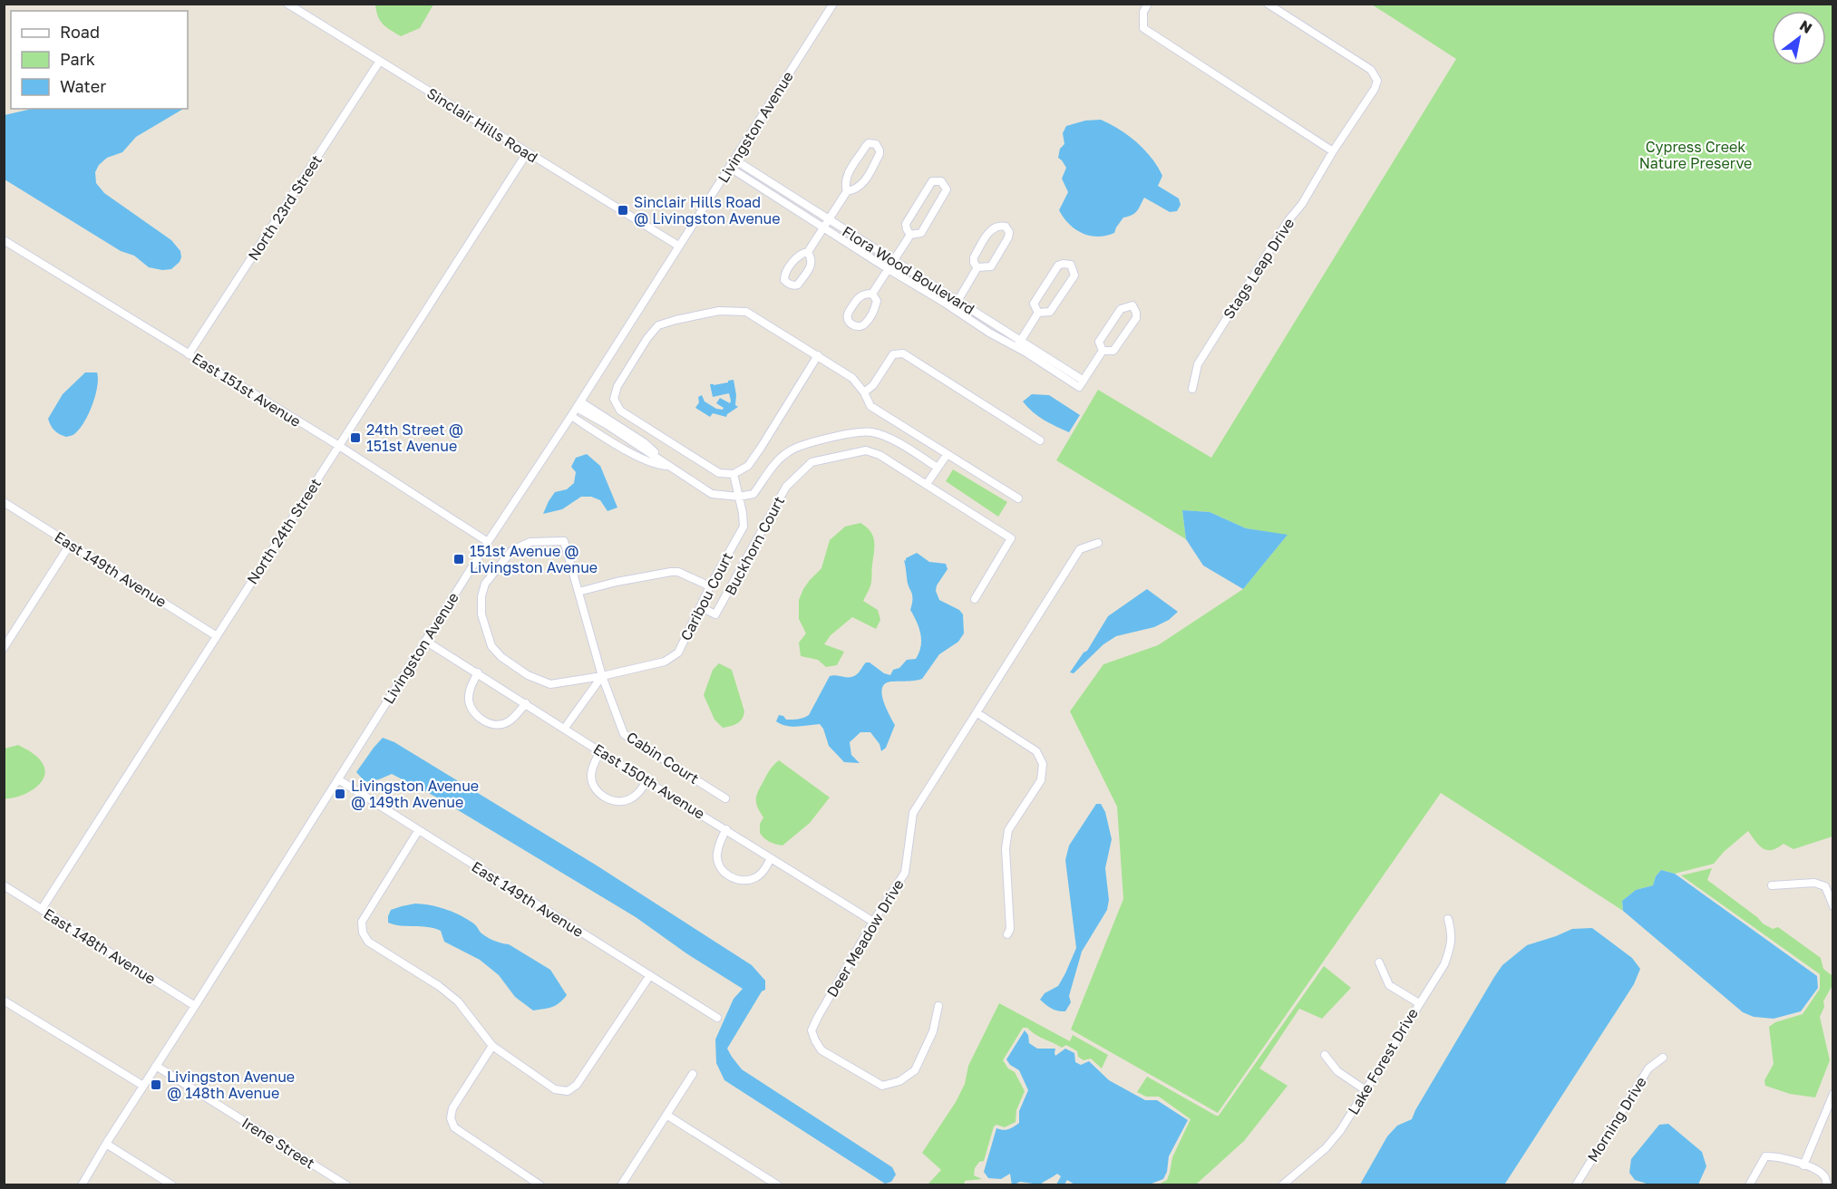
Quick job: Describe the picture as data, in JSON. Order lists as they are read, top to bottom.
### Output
{
  "streets": {
    "street": [
      "Sinclair Hills Road",
      "Livingston Avenue",
      "North 23rd Street",
      "Stags Leap Drive",
      "Flora Wood Boulevard",
      "East 151st Avenue",
      "North 24th Street",
      "Buckhorn Court",
      "East 149th Avenue",
      "Caribou Court",
      "Cabin Court",
      "East 150th Avenue",
      "Deer Meadow Drive",
      "East 148th Avenue",
      "Lake Forest Drive",
      "Morning Drive",
      "Irene Street"
    ]
  },
  "crossings": [
    ["Sinclair Hills Road", "Livingston Avenue"],
    ["Sinclair Hills Road", "North 23rd Street"],
    ["Sinclair Hills Road", "North 24th Street"],
    ["Livingston Avenue", "Flora Wood Boulevard"],
    ["Livingston Avenue", "East 151st Avenue"],
    ["Livingston Avenue", "East 149th Avenue"],
    ["Livingston Avenue", "East 150th Avenue"],
    ["Livingston Avenue", "East 148th Avenue"],
    ["Livingston Avenue", "Irene Street"],
    ["North 23rd Street", "East 151st Avenue"],
    ["East 151st Avenue", "North 24th Street"],
    ["North 24th Street", "East 149th Avenue"],
    ["North 24th Street", "East 148th Avenue"],
    ["Buckhorn Court", "Caribou Court"],
    ["Caribou Court", "Cabin Court"],
    ["East 150th Avenue", "Deer Meadow Drive"]
  ],
  "parks": ["Cypress Creek Nature Preserve"],
  "places": {
    "transit": [
      "Sinclair Hills Road @ Livingston Avenue",
      "24th Street @ 151st Avenue",
      "151st Avenue @ Livingston Avenue",
      "Livingston Avenue @ 149th Avenue",
      "Livingston Avenue @ 148th Avenue"
    ]
  },
  "legend": ["Road", "Park", "Water"],
  "north": "top right"
}
